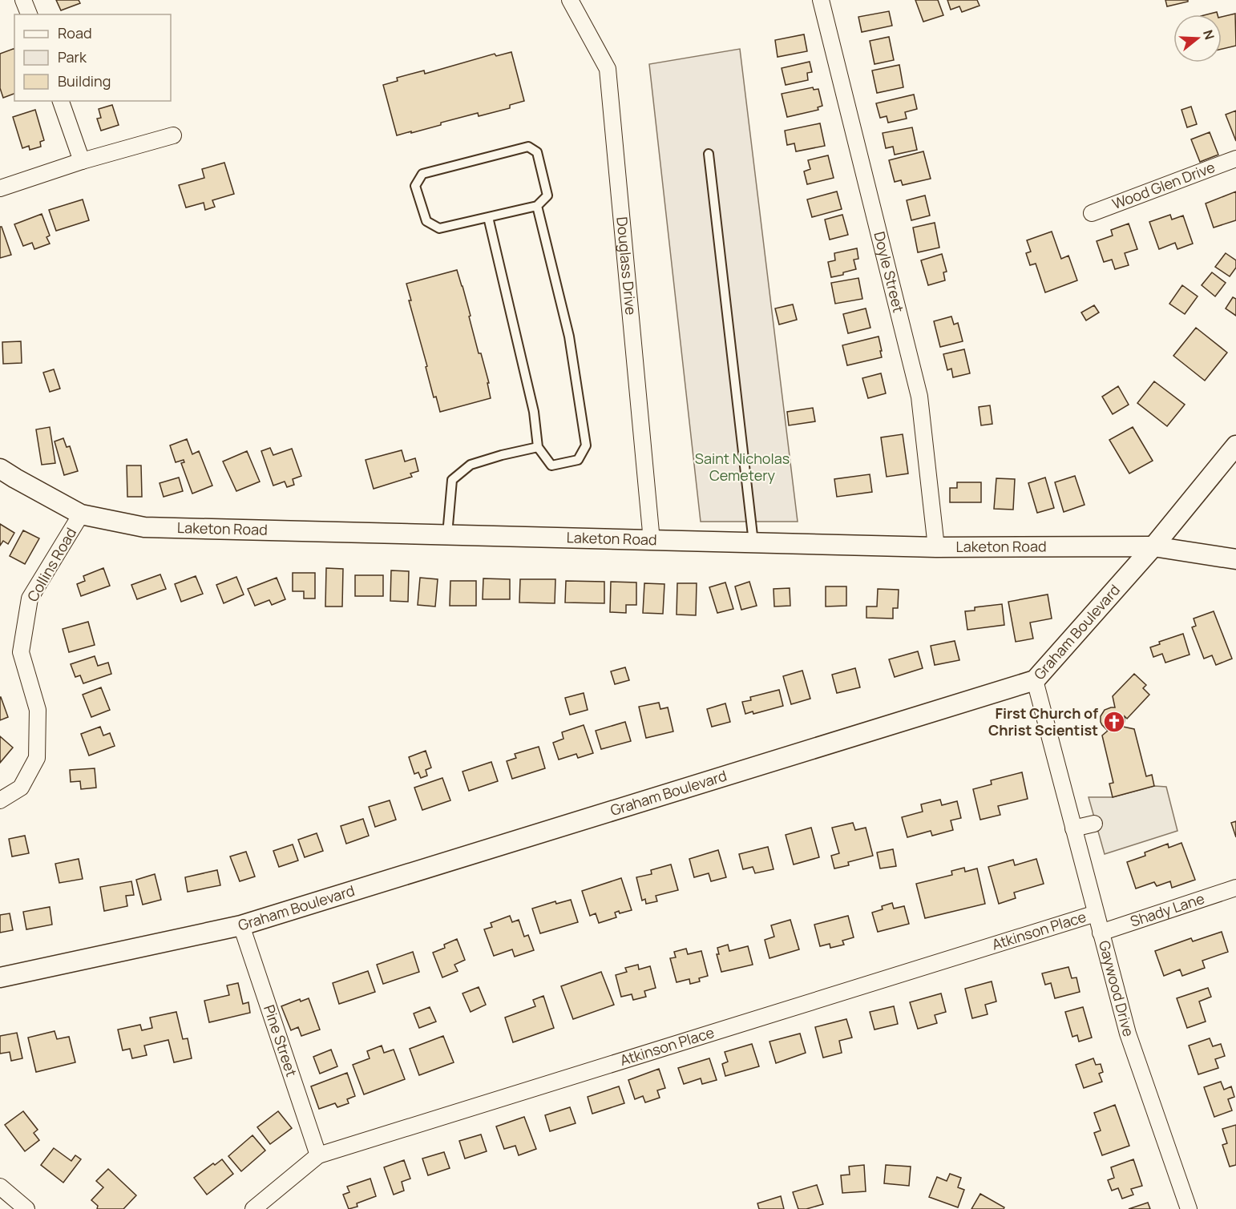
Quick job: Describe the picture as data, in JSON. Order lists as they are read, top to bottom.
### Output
{
  "streets": {
    "street": [
      "Wood Glen Drive",
      "Douglass Drive",
      "Doyle Street",
      "Laketon Road",
      "Collins Road",
      "Graham Boulevard",
      "Shady Lane",
      "Atkinson Place",
      "Gaywood Drive",
      "Pine Street"
    ]
  },
  "crossings": [
    ["Douglass Drive", "Laketon Road"],
    ["Doyle Street", "Laketon Road"],
    ["Laketon Road", "Collins Road"],
    ["Laketon Road", "Graham Boulevard"],
    ["Graham Boulevard", "Gaywood Drive"],
    ["Graham Boulevard", "Pine Street"],
    ["Shady Lane", "Gaywood Drive"],
    ["Atkinson Place", "Gaywood Drive"],
    ["Atkinson Place", "Pine Street"]
  ],
  "parks": ["Saint Nicholas Cemetery"],
  "places": {
    "church": ["First Church of Christ Scientist"]
  },
  "legend": ["Road", "Park", "Building"],
  "north": "right"
}
